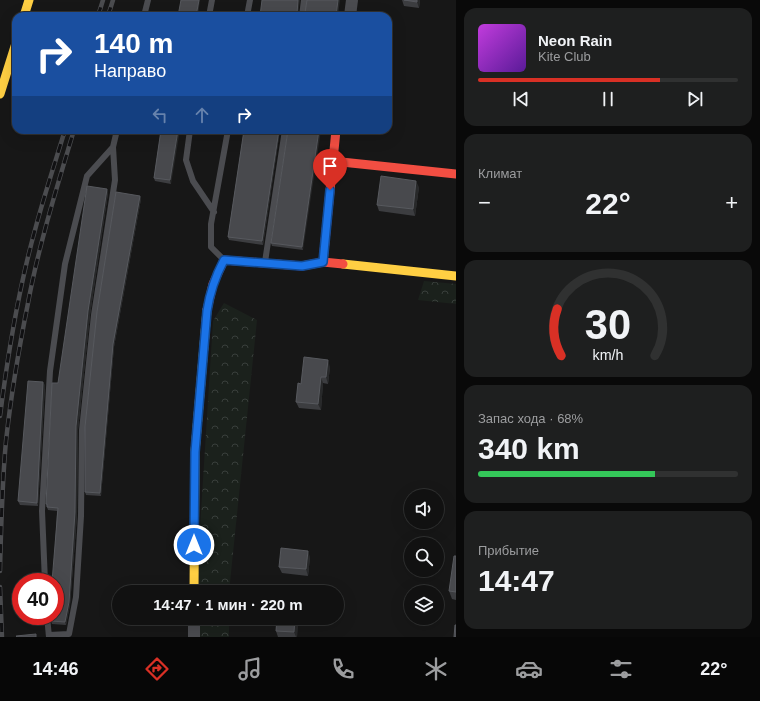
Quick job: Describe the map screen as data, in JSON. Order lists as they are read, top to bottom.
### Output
{
  "page": {
    "turn": ["140 m", "Направо"],
    "song": ["Neon Rain", "Kite Club"],
    "tile": [
      "Климат",
      ["Запас хода · 68%", "340 km"],
      ["Прибытие", "14:47"]
    ],
    "heat": ["−", "22°", "+"],
    "limit": "40",
    "trip": "14:47 · 1 мин · 220 m",
    "tabs": ["14:46", "22°"],
    "gauge": ["30", "km/h"]
  }
}
